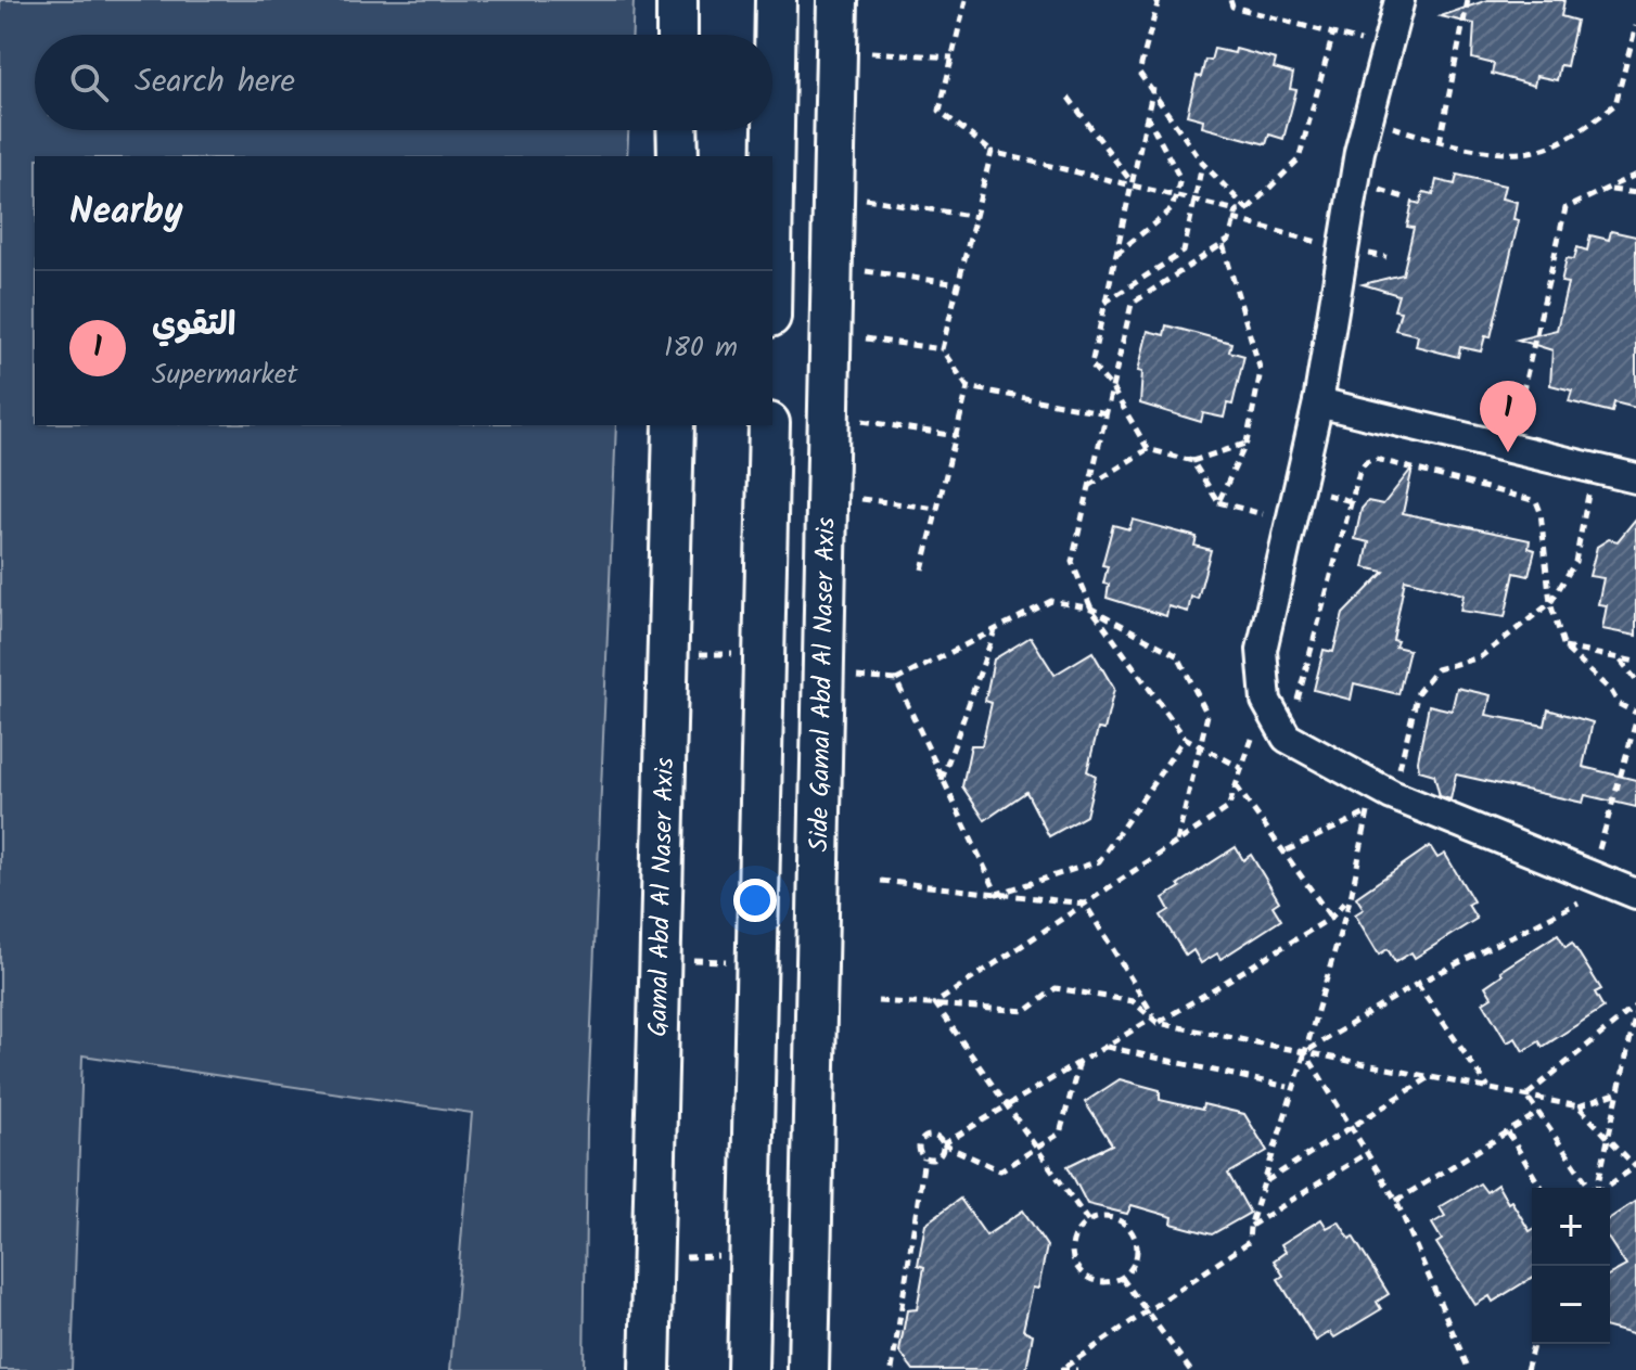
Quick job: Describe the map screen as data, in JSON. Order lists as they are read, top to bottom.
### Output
{
  "streets": {
    "main road": ["Side Gamal Abd Al Naser Axis", "Gamal Abd Al Naser Axis"]
  },
  "page": {
    "search": "Search here",
    "heading": "Nearby",
    "list": [
      {
        "mark": "1",
        "name": "التقوي",
        "note": "Supermarket",
        "value": "180 m"
      }
    ],
    "pins": "1",
    "map_buttons": ["+", "−"]
  }
}
